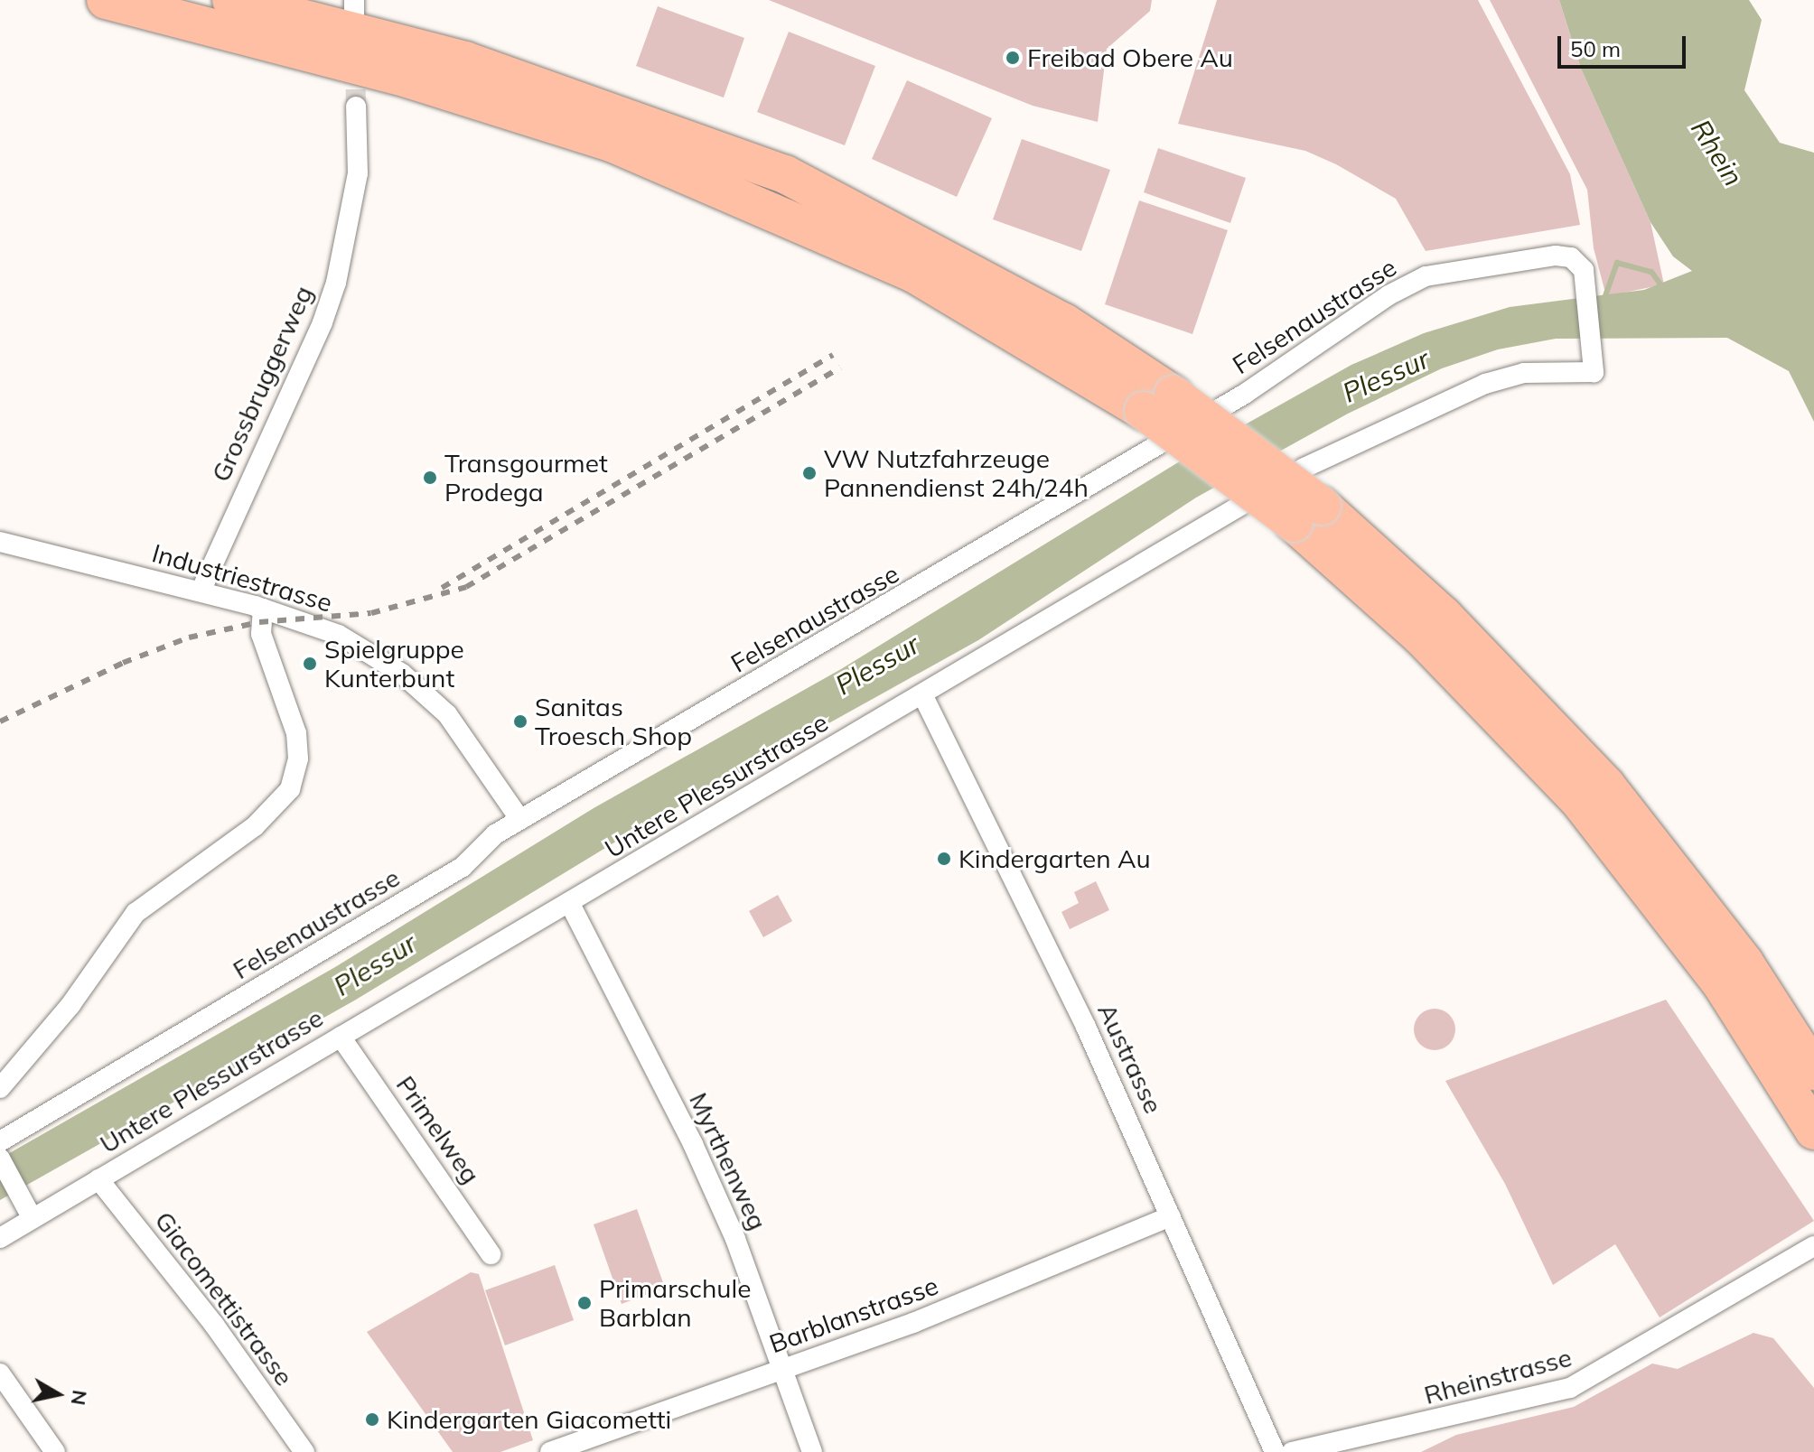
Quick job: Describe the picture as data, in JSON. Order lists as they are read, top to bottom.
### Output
{
  "streets": {
    "street": [
      "Felsenaustrasse",
      "Grossbruggerweg",
      "Industriestrasse",
      "Untere Plessurstrasse",
      "Austrasse",
      "Primelweg",
      "Myrthenweg",
      "Giacomettistrasse",
      "Barblanstrasse",
      "Rheinstrasse"
    ]
  },
  "crossings": [
    ["Felsenaustrasse", "Industriestrasse"],
    ["Felsenaustrasse", "Untere Plessurstrasse"],
    ["Grossbruggerweg", "Industriestrasse"],
    ["Untere Plessurstrasse", "Austrasse"],
    ["Untere Plessurstrasse", "Primelweg"],
    ["Untere Plessurstrasse", "Myrthenweg"],
    ["Untere Plessurstrasse", "Giacomettistrasse"],
    ["Austrasse", "Barblanstrasse"],
    ["Myrthenweg", "Barblanstrasse"]
  ],
  "water": ["Rhein", "Plessur"],
  "places": [
    "Freibad Obere Au",
    "VW Nutzfahrzeuge Pannendienst 24h/24h",
    "Transgourmet Prodega",
    "Spielgruppe Kunterbunt",
    "Sanitas Troesch Shop",
    "Kindergarten Au",
    "Primarschule Barblan",
    "Kindergarten Giacometti"
  ],
  "scale_bar": "50 m",
  "north": "right"
}
